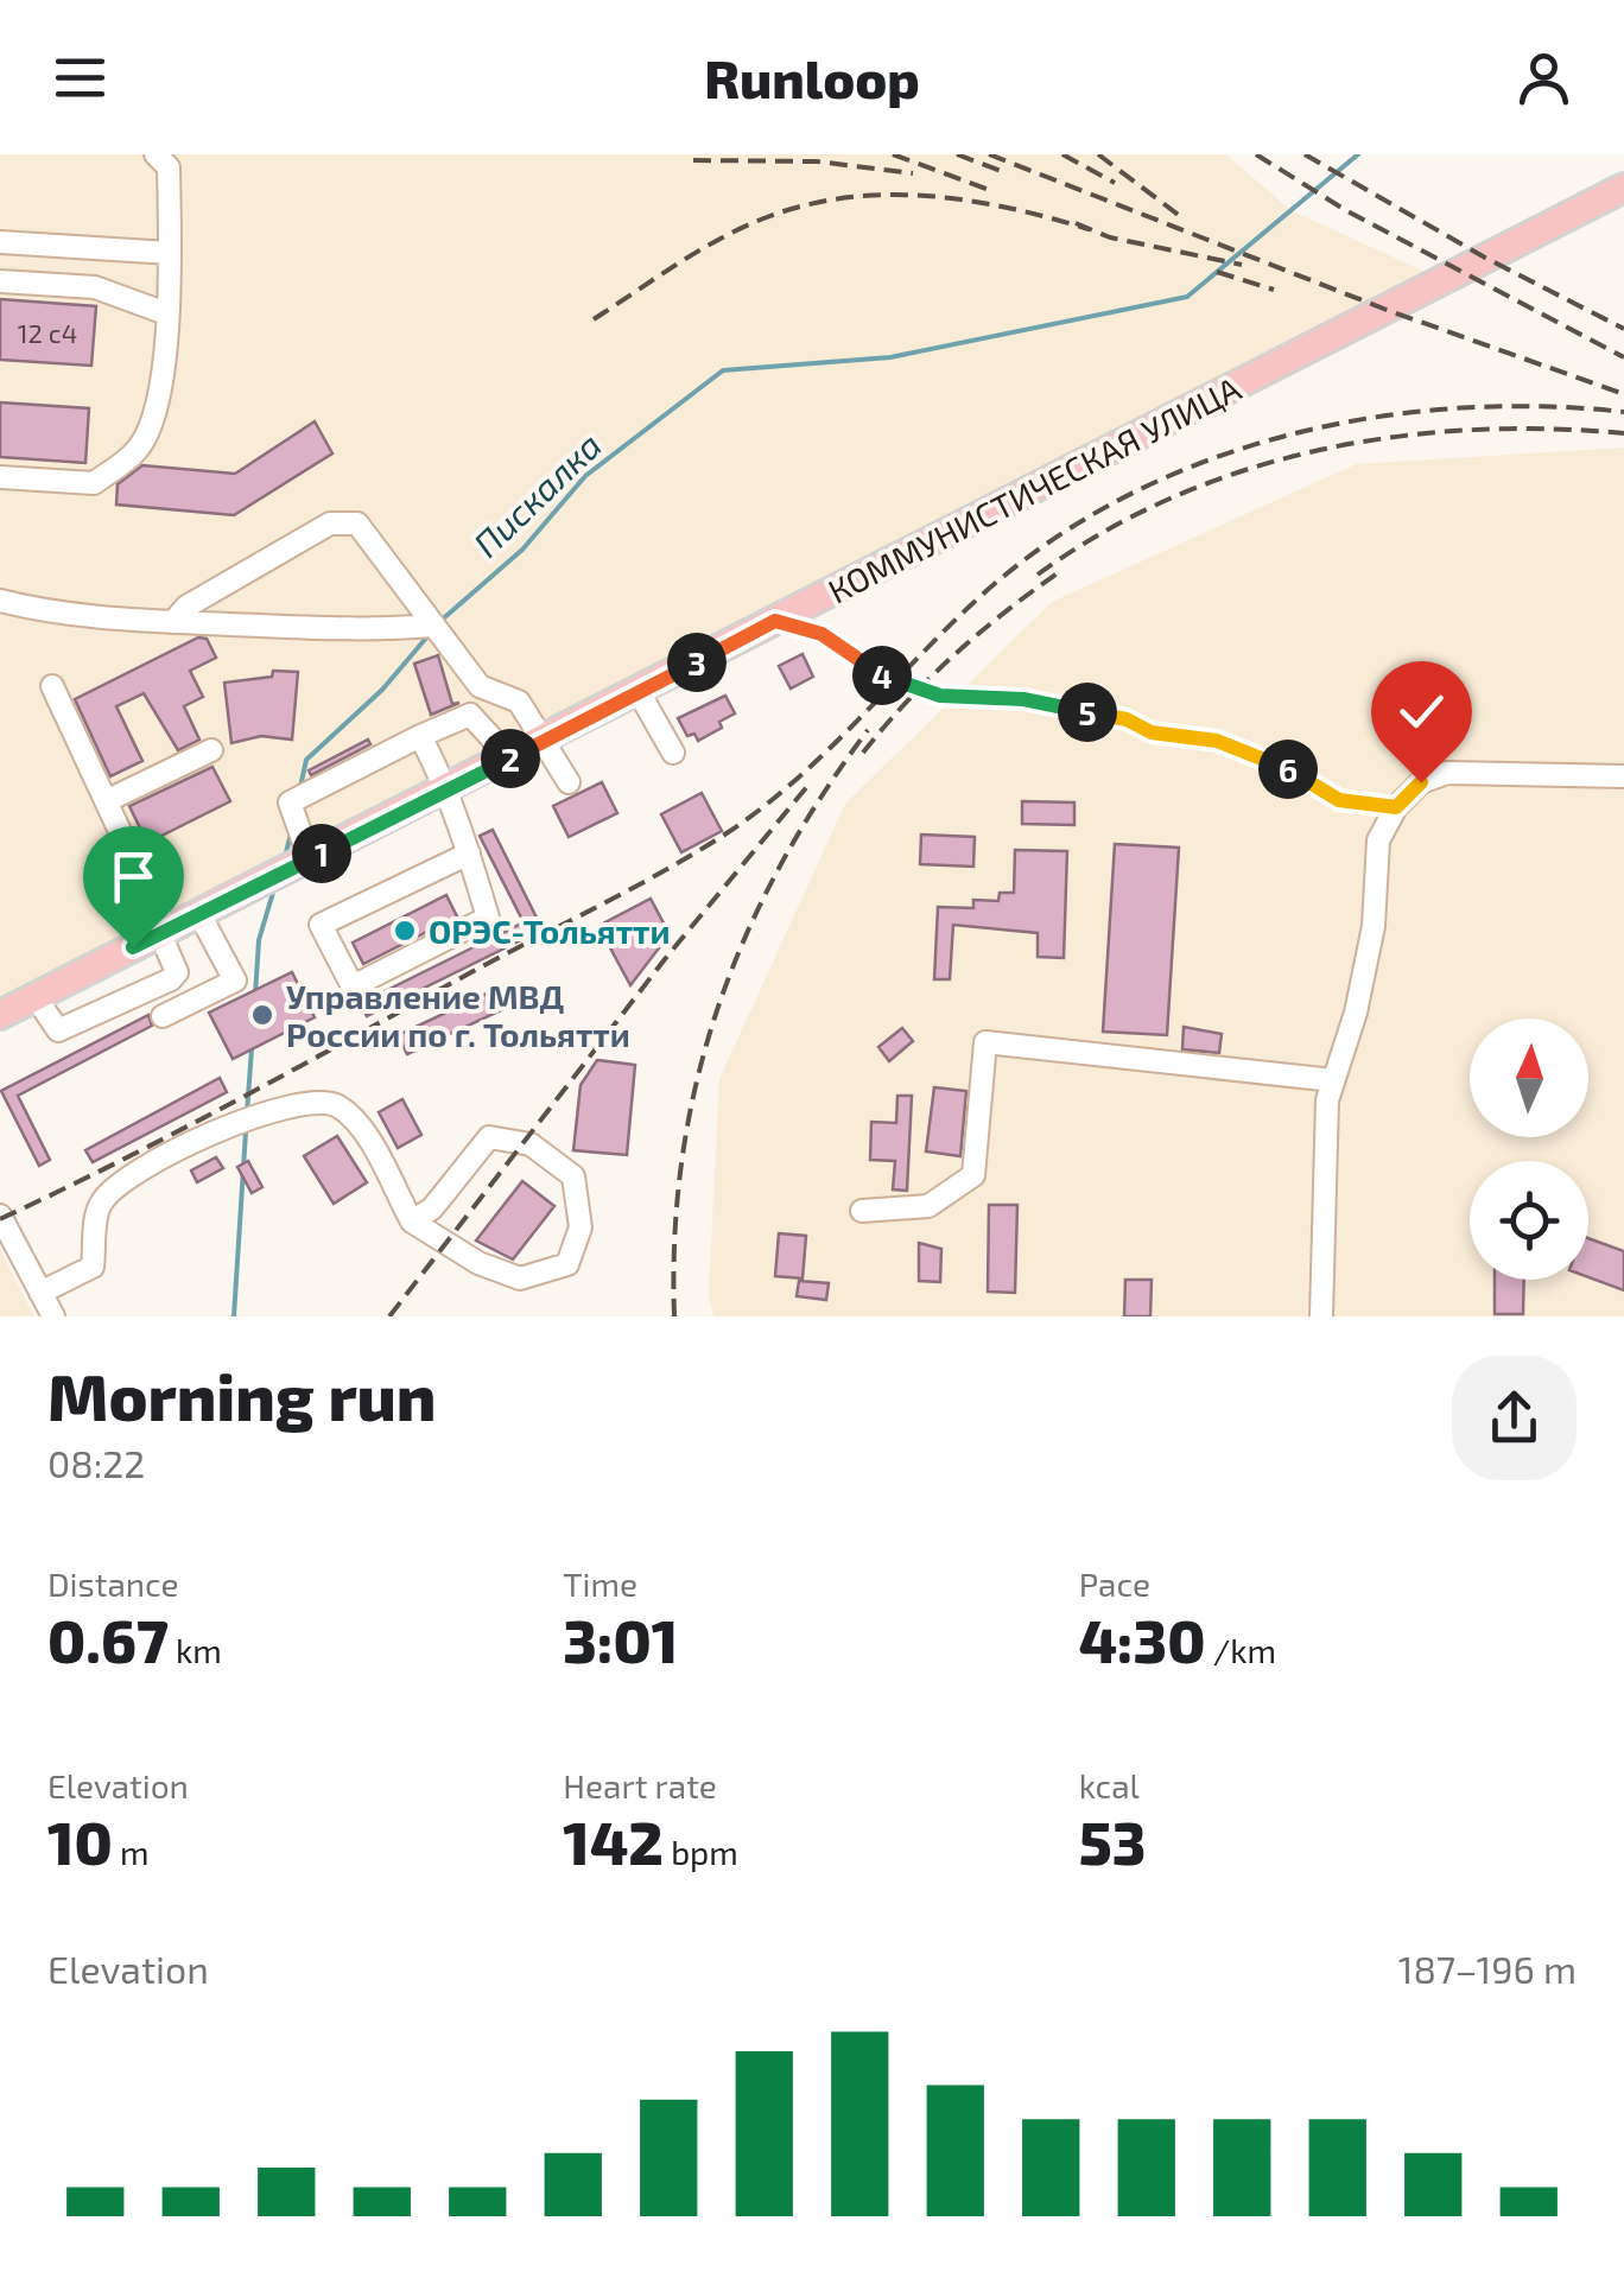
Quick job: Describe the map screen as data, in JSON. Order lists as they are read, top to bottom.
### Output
{
  "streets": {
    "main road": ["КОММУНИСТИЧЕСКАЯ УЛИЦА"]
  },
  "water": ["Пискалка"],
  "places": ["ОРЭС-Тольятти", "Управление МВД России по г. Тольятти"],
  "house_numbers": ["12 с4"],
  "north": "top",
  "page": {
    "header": "Runloop",
    "pins": [
      "3",
      "4",
      "5",
      "2",
      "6",
      "1"
    ],
    "heading": ["Morning run", "08:22"],
    "stats": [
      ["Distance", "0.67 km"],
      ["Time", "3:01"],
      ["Pace", "4:30 /km"],
      ["Elevation", "10 m"],
      ["Heart rate", "142 bpm"],
      ["kcal", "53"]
    ],
    "chart": ["Elevation", "187–196 m"]
  }
}
